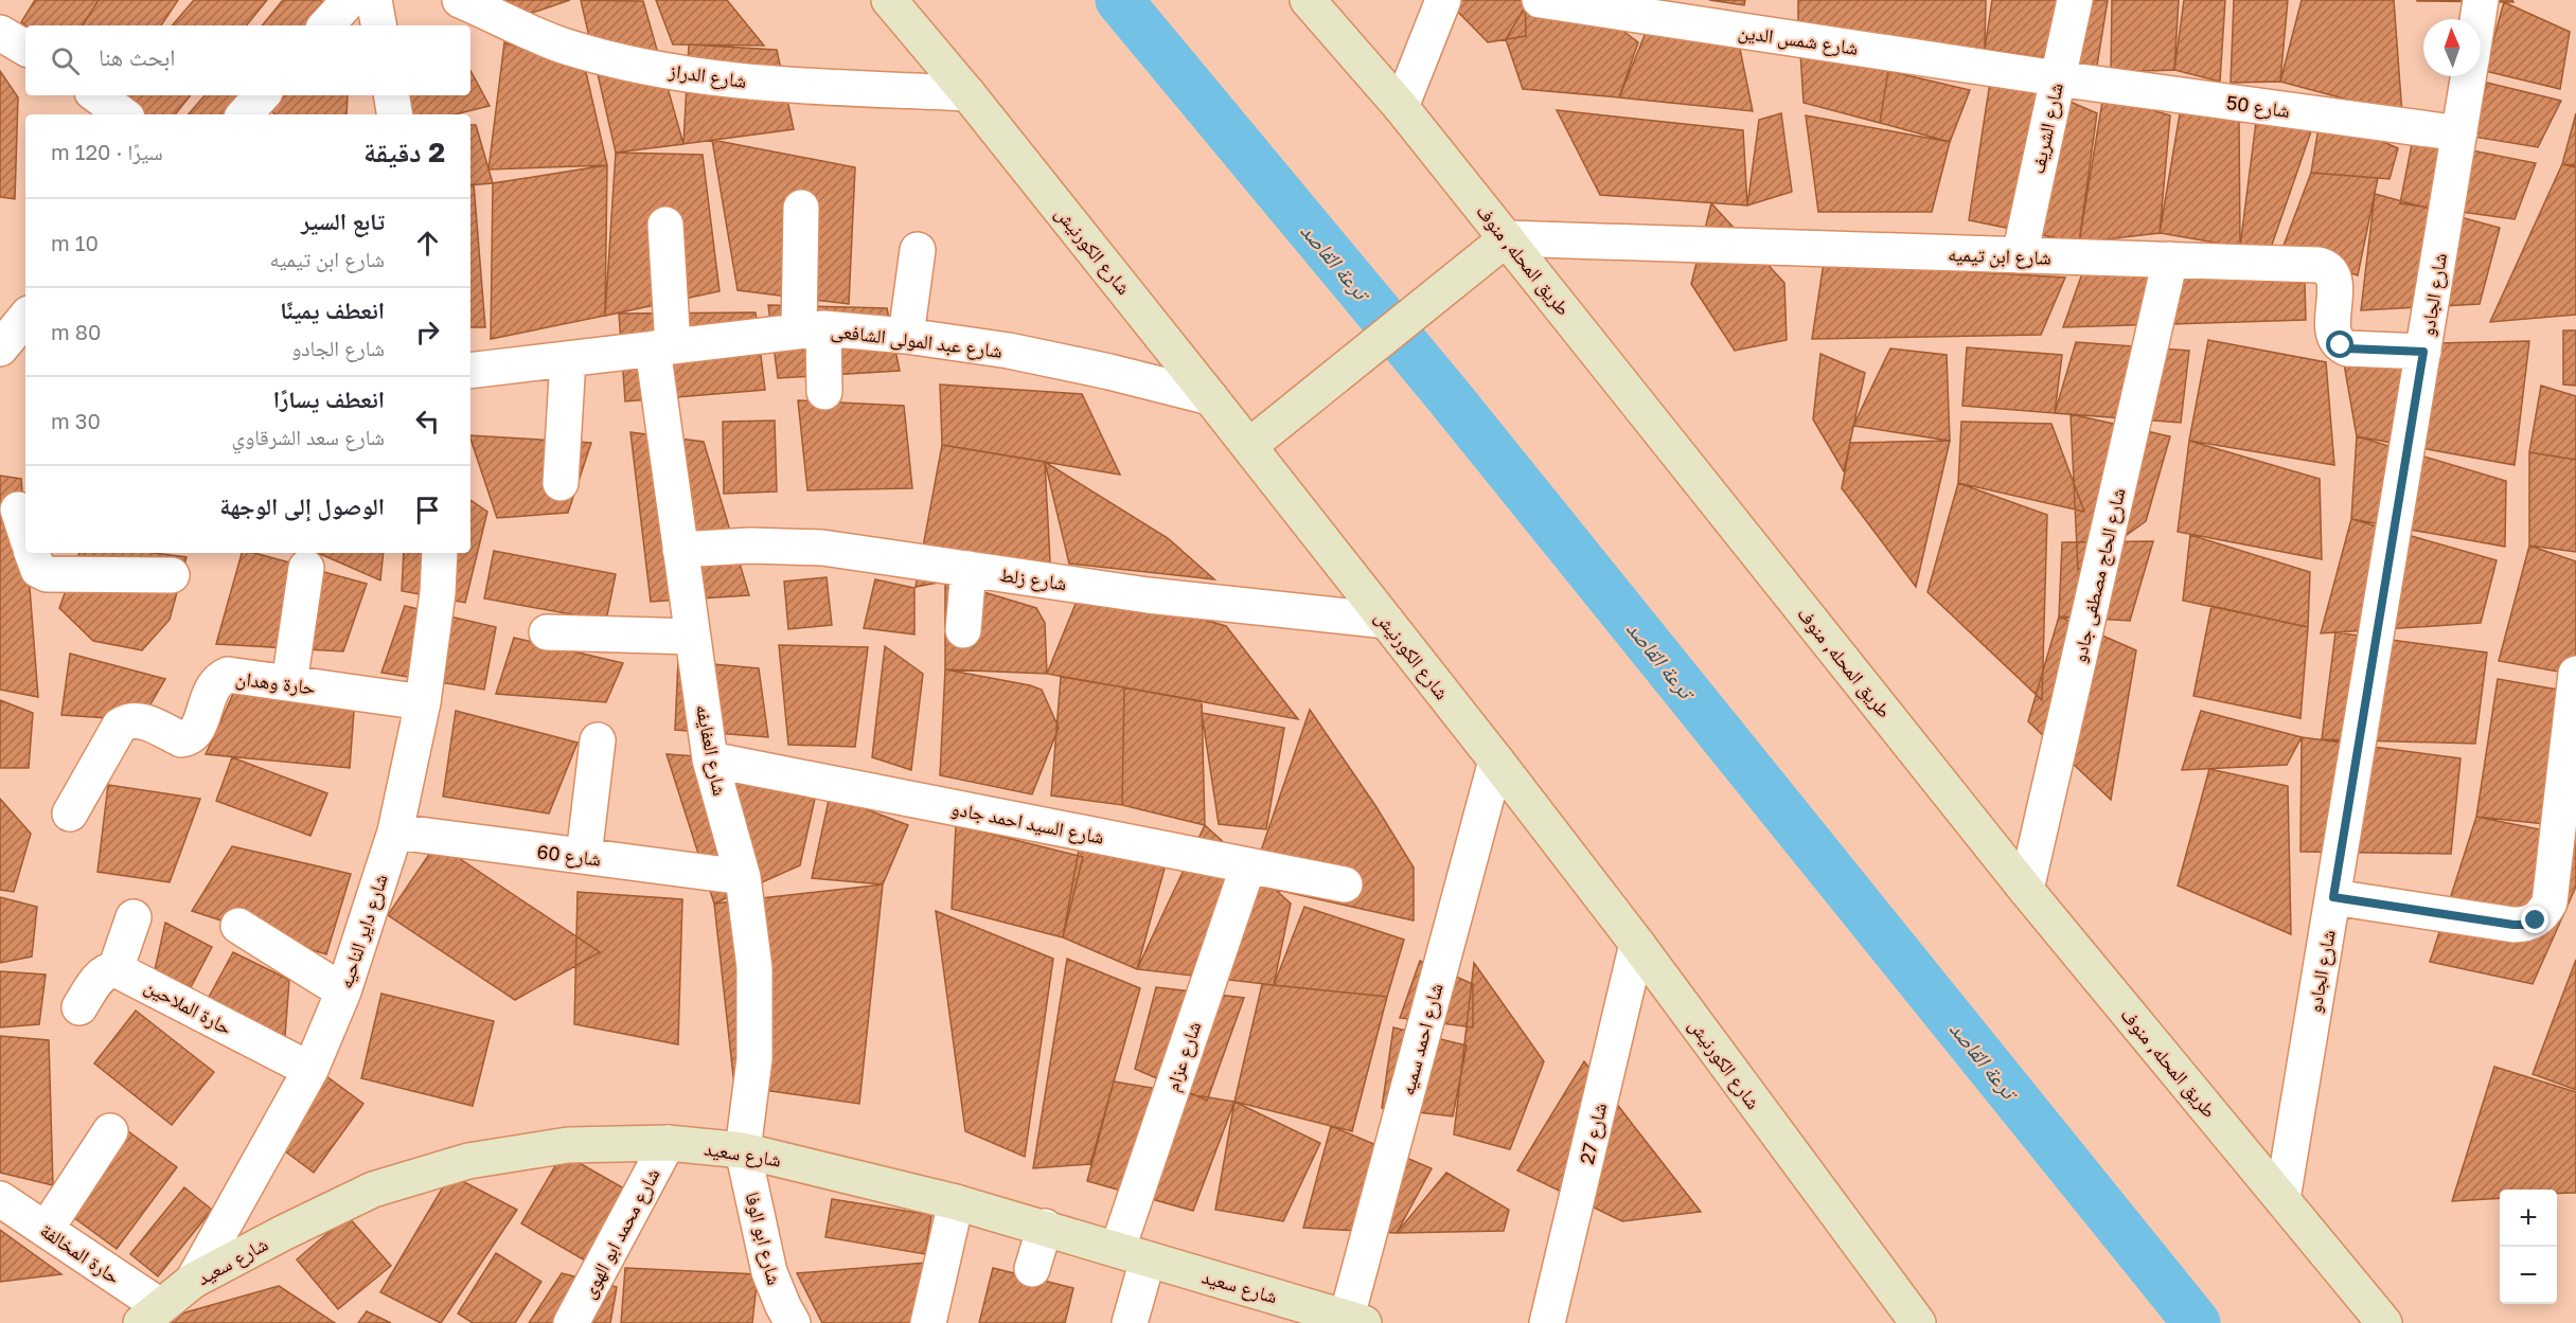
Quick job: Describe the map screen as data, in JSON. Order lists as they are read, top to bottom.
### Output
{
  "streets": {
    "main road": ["شارع الكورنيش", "طريق المحله, منوف", "شارع سعيد"],
    "street": [
      "شارع شمس الدين",
      "شارع الدراز",
      "شارع 50",
      "شارع الشريف",
      "شارع ابن تيميه",
      "شارع الجادو",
      "شارع عبد المولى الشافعى",
      "شارع الحاج مصطفى جادو",
      "شارع زلط",
      "حارة وهدان",
      "شارع العفايفه",
      "شارع السيد احمد جادو",
      "شارع 60",
      "شارع داير الناحيه",
      "حارة الملاحين",
      "شارع احمد سميه",
      "شارع عزام",
      "شارع 27",
      "شارع محمد ابو الهوى",
      "شارع ابو الوفا",
      "حارة المخالفة"
    ]
  },
  "crossings": [
    ["شارع شمس الدين", "شارع 50"],
    ["شارع شمس الدين", "شارع الشريف"],
    ["شارع الدراز", "شارع الكورنيش"],
    ["شارع 50", "شارع الشريف"],
    ["شارع 50", "شارع الجادو"],
    ["شارع الشريف", "شارع ابن تيميه"],
    ["شارع الكورنيش", "شارع عبد المولى الشافعى"],
    ["شارع الكورنيش", "شارع زلط"],
    ["شارع الكورنيش", "شارع احمد سميه"],
    ["شارع الكورنيش", "شارع 27"],
    ["شارع ابن تيميه", "طريق المحله, منوف"],
    ["شارع ابن تيميه", "شارع الجادو"],
    ["شارع ابن تيميه", "شارع الحاج مصطفى جادو"],
    ["طريق المحله, منوف", "شارع الجادو"],
    ["طريق المحله, منوف", "شارع الحاج مصطفى جادو"],
    ["شارع عبد المولى الشافعى", "شارع العفايفه"],
    ["شارع زلط", "شارع العفايفه"],
    ["حارة وهدان", "شارع داير الناحيه"],
    ["شارع العفايفه", "شارع السيد احمد جادو"],
    ["شارع العفايفه", "شارع 60"],
    ["شارع العفايفه", "شارع سعيد"],
    ["شارع العفايفه", "شارع ابو الوفا"],
    ["شارع السيد احمد جادو", "شارع عزام"],
    ["شارع 60", "شارع داير الناحيه"],
    ["شارع داير الناحيه", "حارة الملاحين"],
    ["شارع داير الناحيه", "شارع سعيد"],
    ["شارع احمد سميه", "شارع سعيد"],
    ["شارع عزام", "شارع سعيد"],
    ["شارع سعيد", "شارع محمد ابو الهوى"],
    ["شارع سعيد", "شارع ابو الوفا"],
    ["شارع سعيد", "حارة المخالفة"]
  ],
  "water": ["ترعة القاصد"],
  "north": "top",
  "page": {
    "search": "ابحث هنا",
    "heading": ["2 دقيقة", "سيرًا · 120 m"],
    "list": [
      ["تابع السير", "شارع ابن تيميه", "10 m"],
      ["انعطف يمينًا", "شارع الجادو", "80 m"],
      ["انعطف يسارًا", "شارع سعد الشرقاوي", "30 m"],
      "الوصول إلى الوجهة"
    ],
    "map_buttons": ["+", "−"]
  }
}
